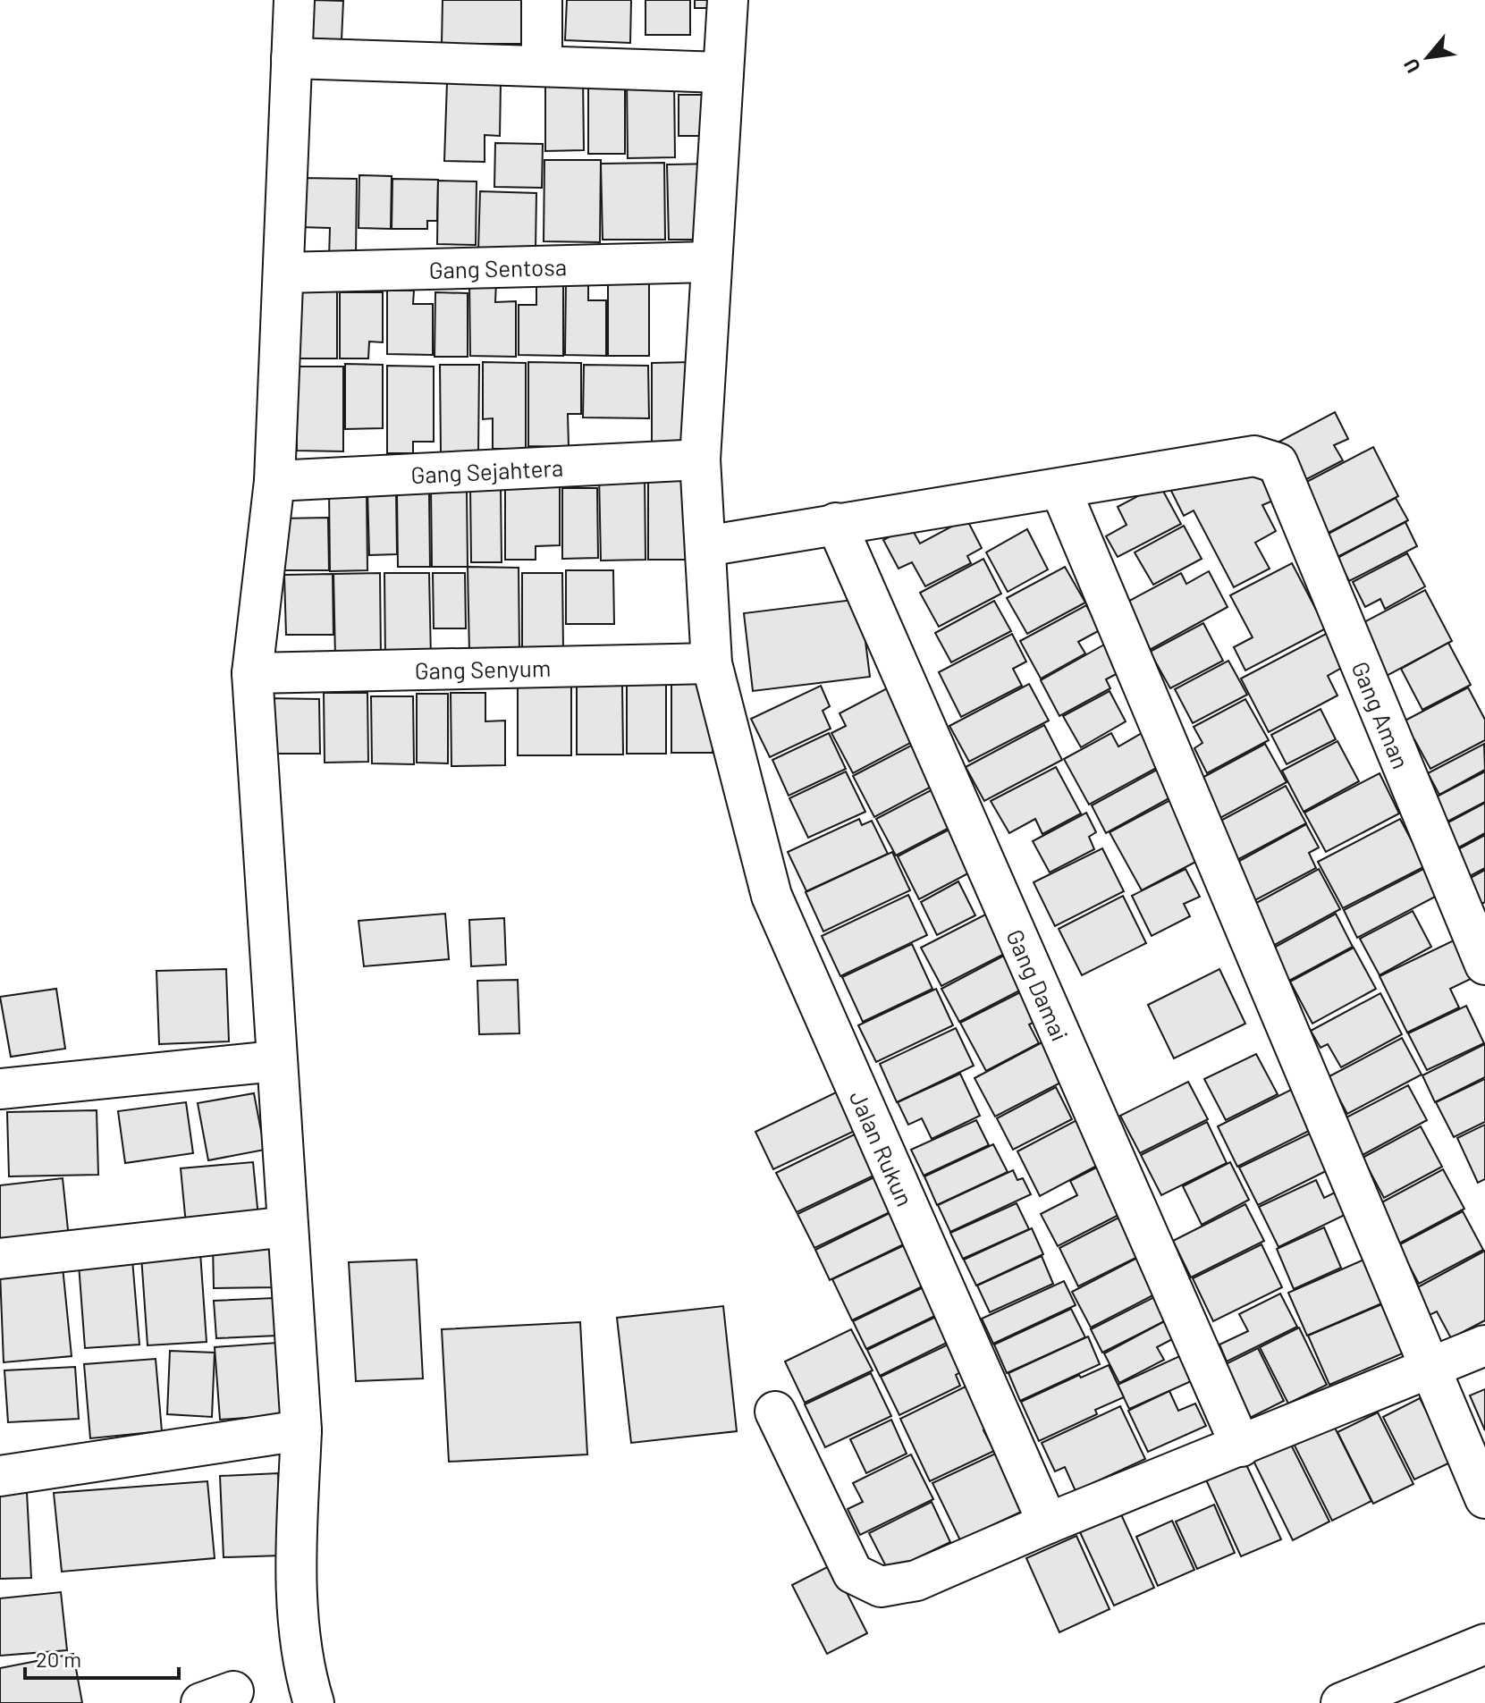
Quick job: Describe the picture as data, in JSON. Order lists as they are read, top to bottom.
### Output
{
  "streets": {
    "street": [
      "Gang Sentosa",
      "Gang Sejahtera",
      "Gang Senyum",
      "Gang Aman",
      "Gang Damai",
      "Jalan Rukun"
    ]
  },
  "crossings": [
    ["Gang Sentosa", "Jalan Rukun"],
    ["Gang Sejahtera", "Jalan Rukun"],
    ["Gang Senyum", "Jalan Rukun"]
  ],
  "scale_bar": "20 m",
  "north": "bottom left"
}
